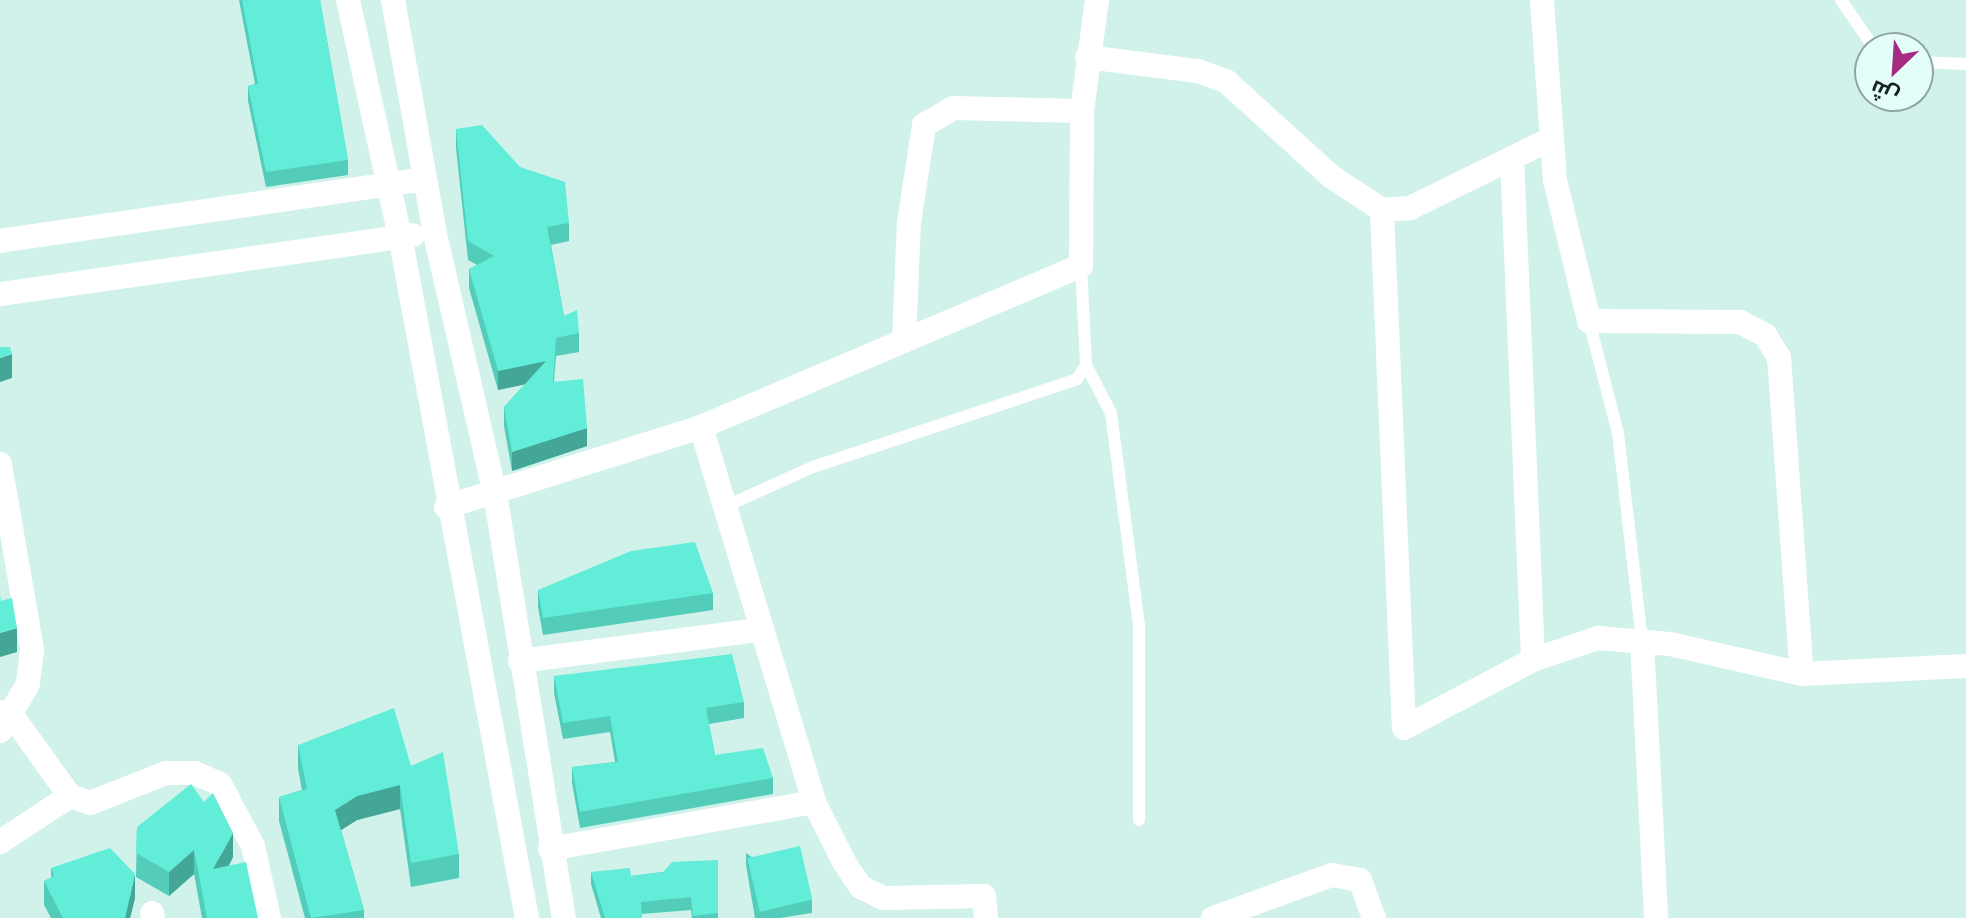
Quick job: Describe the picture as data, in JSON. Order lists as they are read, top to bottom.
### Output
{
  "north": "bottom left"
}
